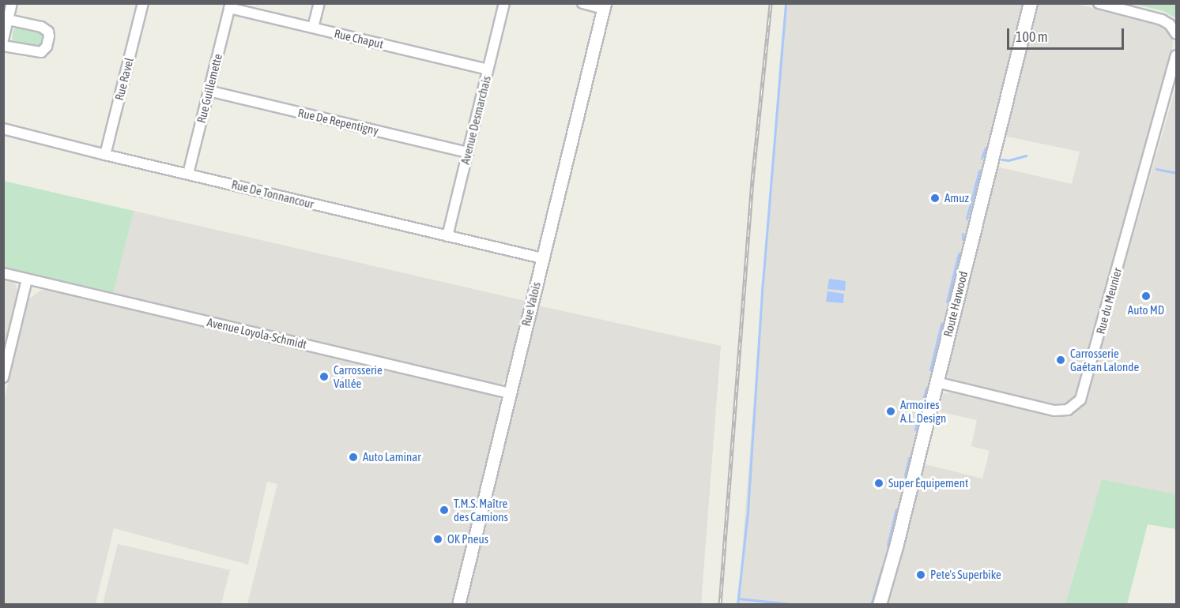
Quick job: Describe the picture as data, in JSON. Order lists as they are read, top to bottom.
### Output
{
  "streets": {
    "main road": ["Route Harwood"],
    "street": [
      "Rue Chaput",
      "Rue Ravel",
      "Rue Guillemette",
      "Avenue Desmarchais",
      "Rue De Repentigny",
      "Rue De Tonnancour",
      "Rue du Meunier",
      "Rue Valois",
      "Avenue Loyola-Schmidt"
    ]
  },
  "crossings": [
    ["Rue Chaput", "Rue Guillemette"],
    ["Rue Chaput", "Avenue Desmarchais"],
    ["Rue Ravel", "Rue De Tonnancour"],
    ["Rue Guillemette", "Rue De Repentigny"],
    ["Rue Guillemette", "Rue De Tonnancour"],
    ["Avenue Desmarchais", "Rue De Repentigny"],
    ["Avenue Desmarchais", "Rue De Tonnancour"],
    ["Rue De Tonnancour", "Rue Valois"],
    ["Rue du Meunier", "Route Harwood"],
    ["Rue Valois", "Avenue Loyola-Schmidt"]
  ],
  "places": [
    "Amuz",
    "Auto MD",
    "Carrosserie Gaétan Lalonde",
    "Carrosserie Vallée",
    "Armoires A.L. Design",
    "Auto Laminar",
    "Super Équipement",
    "T.M.S. Maître des Camions",
    "OK Pneus",
    "Pete's Superbike"
  ],
  "scale_bar": "100 m"
}
